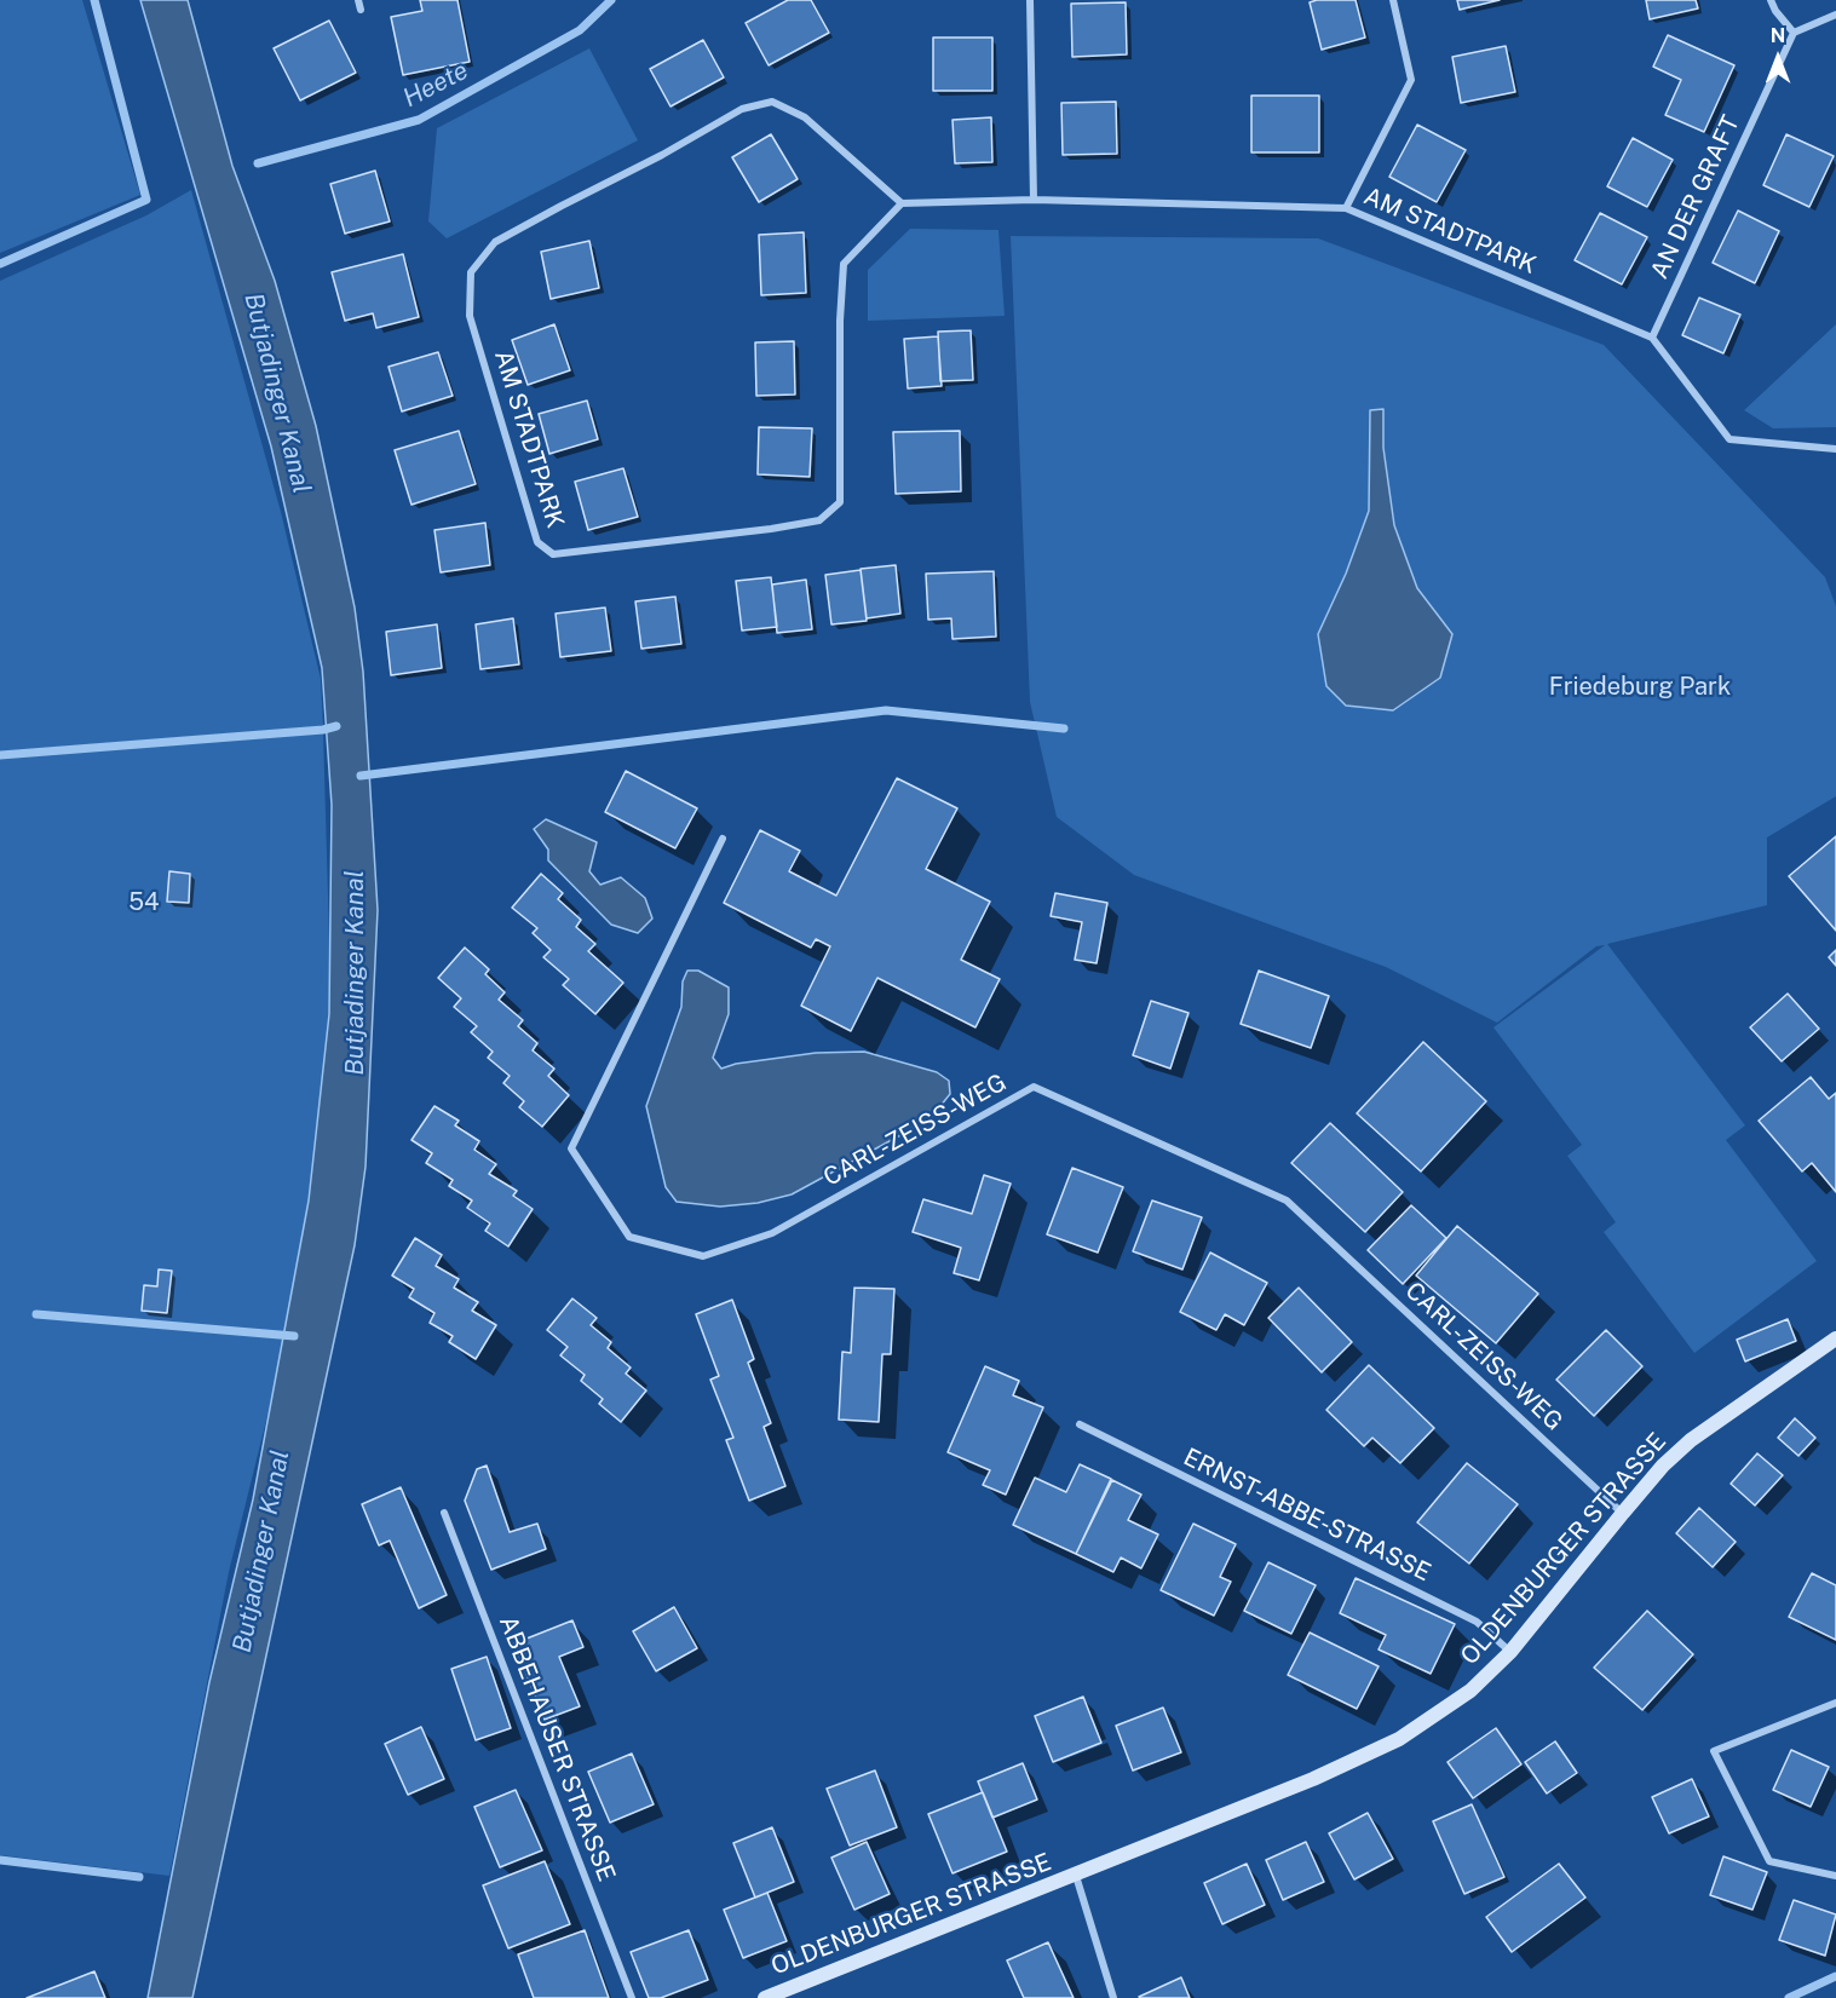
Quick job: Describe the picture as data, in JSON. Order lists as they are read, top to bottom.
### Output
{
  "streets": {
    "street": [
      "AN DER GRAFT",
      "AM STADTPARK",
      "CARL-ZEISS-WEG",
      "ERNST-ABBE-STRASSE",
      "OLDENBURGER STRASSE",
      "ABBEHAUSER STRASSE"
    ]
  },
  "crossings": [
    ["AN DER GRAFT", "AM STADTPARK"],
    ["CARL-ZEISS-WEG", "OLDENBURGER STRASSE"],
    ["ERNST-ABBE-STRASSE", "OLDENBURGER STRASSE"]
  ],
  "water": ["Heete", "Butjadinger Kanal"],
  "parks": ["Friedeburg Park", "54"],
  "north": "top"
}
